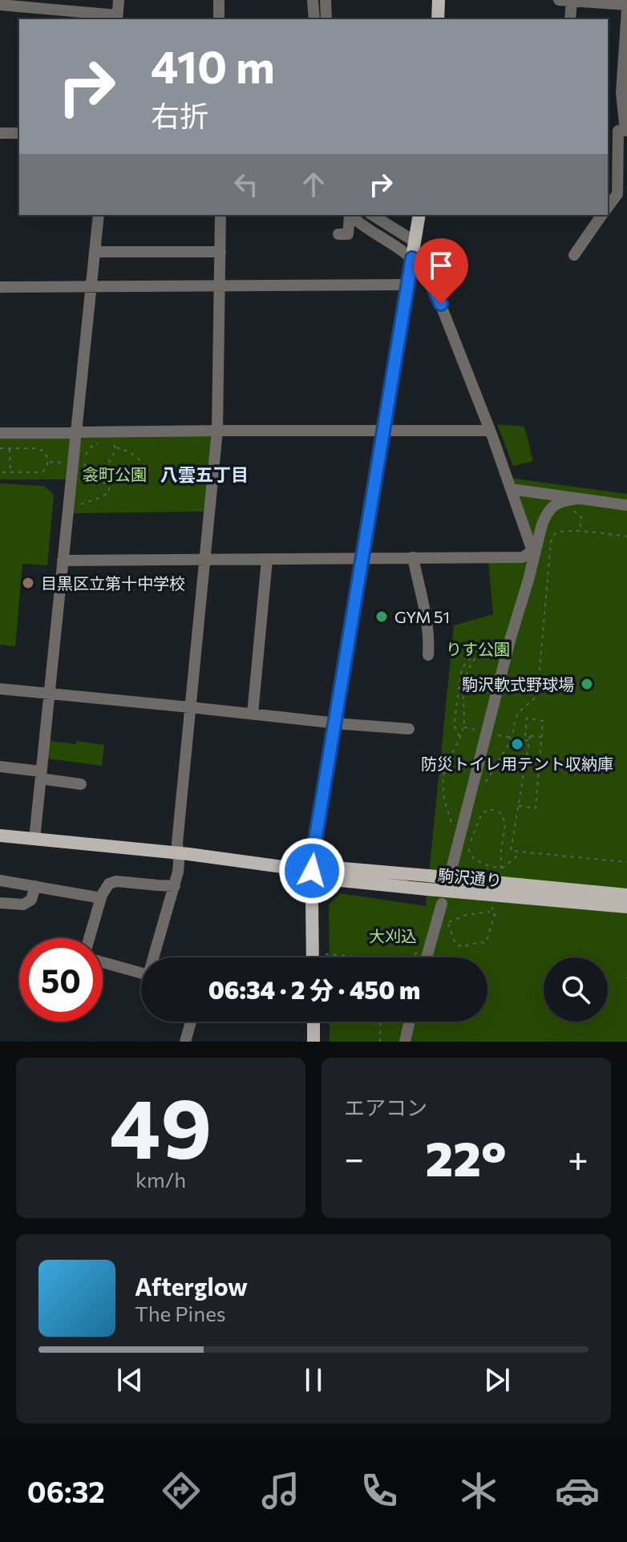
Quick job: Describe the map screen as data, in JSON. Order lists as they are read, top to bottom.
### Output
{
  "streets": {
    "main road": ["駒沢通り"]
  },
  "districts": ["八雲五丁目"],
  "parks": ["衾町公園", "りす公園", "大刈込"],
  "places": [
    "目黒区立第十中学校",
    "GYM 51",
    "駒沢軟式野球場",
    "防災トイレ用テント収納庫"
  ],
  "page": {
    "turn": ["410 m", "右折"],
    "limit": "50",
    "trip": "06:34 · 2 分 · 450 m",
    "tile": [
      ["49", "km/h"],
      "エアコン"
    ],
    "heat": ["−", "22°", "+"],
    "song": ["Afterglow", "The Pines"],
    "tabs": "06:32"
  }
}
